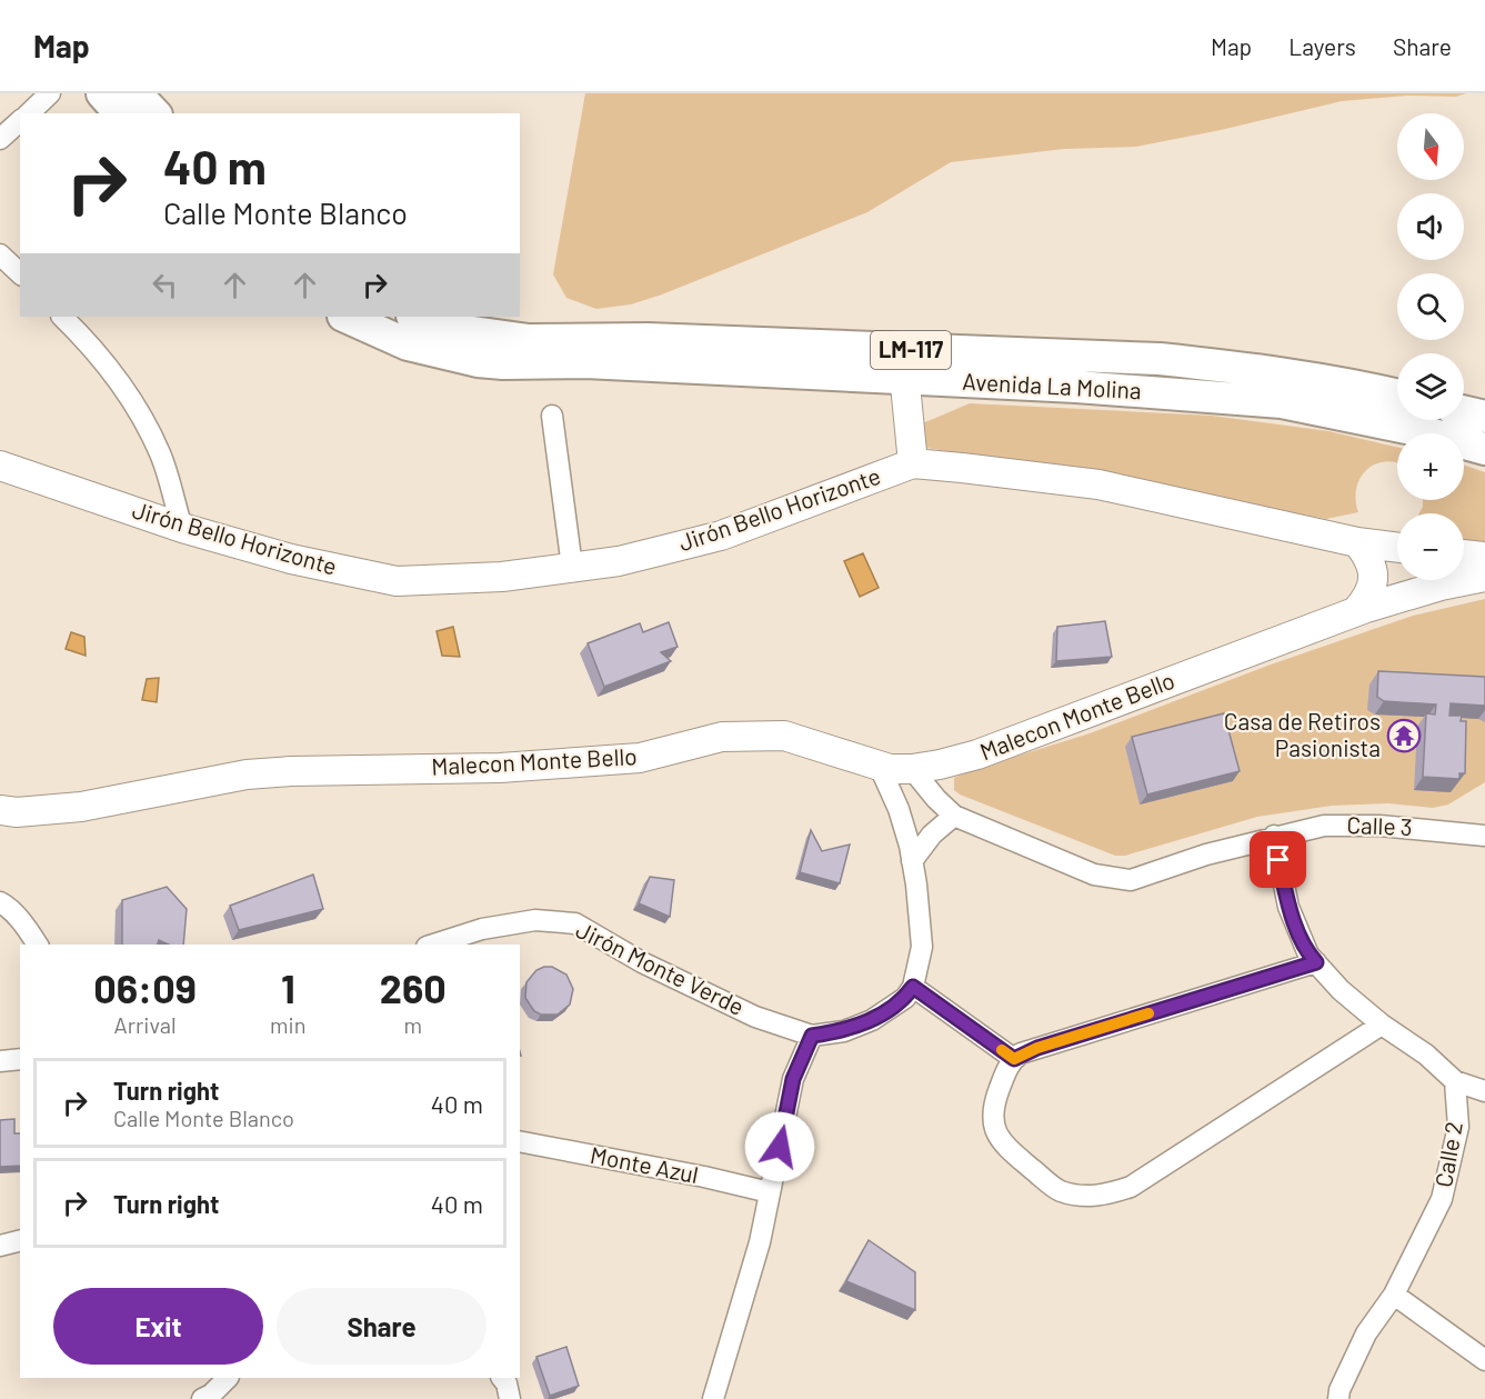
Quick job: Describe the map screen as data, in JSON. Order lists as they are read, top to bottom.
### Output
{
  "streets": {
    "main road": ["LM-117", "Avenida La Molina"],
    "street": [
      "Jirón Bello Horizonte",
      "Malecon Monte Bello",
      "Calle 3",
      "Jirón Monte Verde",
      "Calle 2",
      "Monte Azul"
    ]
  },
  "places": {
    "temple": ["Casa de Retiros Pasionista"]
  },
  "north": "bottom",
  "page": {
    "header": "Map",
    "nav": ["Map", "Layers", "Share"],
    "map_buttons": ["+", "−"],
    "turn": ["40 m", "Calle Monte Blanco"],
    "eta": [
      "06:09",
      "Arrival",
      "1",
      "min",
      "260",
      "m"
    ],
    "list": [
      {
        "name": "Turn right",
        "note": "Calle Monte Blanco",
        "value": "40 m"
      },
      {
        "name": "Turn right",
        "value": "40 m"
      }
    ],
    "buttons": ["Exit", "Share"]
  }
}
